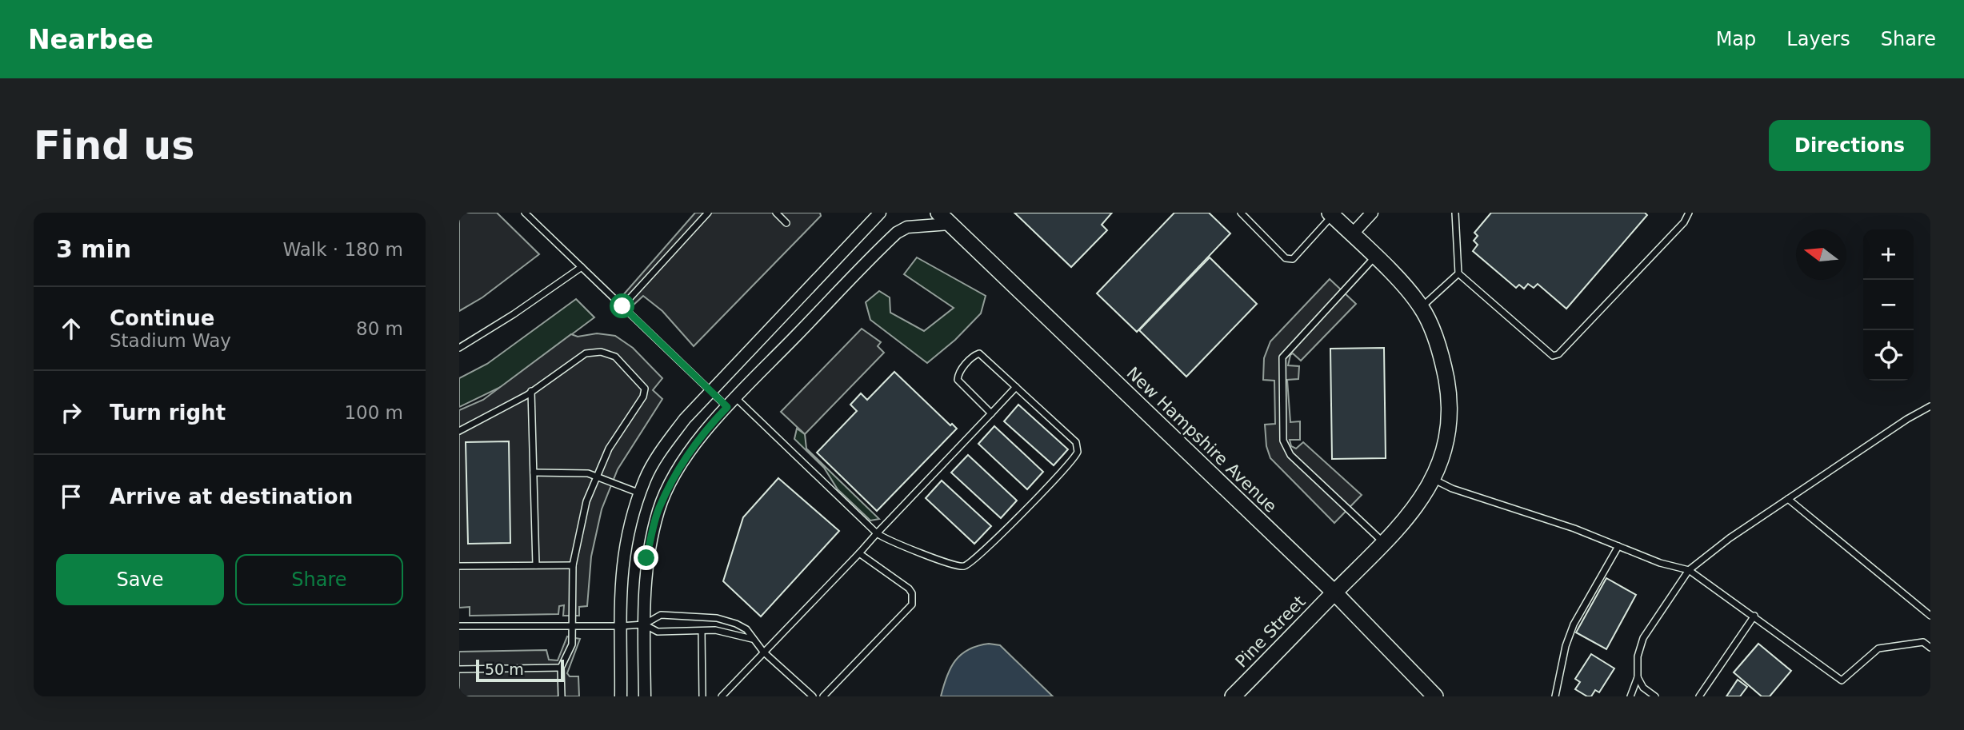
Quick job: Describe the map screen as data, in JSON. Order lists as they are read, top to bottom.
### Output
{
  "streets": {
    "main road": ["New Hampshire Avenue", "Pine Street"]
  },
  "crossings": [
    ["New Hampshire Avenue", "Pine Street"]
  ],
  "scale_bar": "50 m",
  "north": "left",
  "page": {
    "header": "Nearbee",
    "nav": ["Map", "Layers", "Share"],
    "buttons": [
      "Directions",
      ["Save", "Share"]
    ],
    "title": "Find us",
    "heading": ["3 min", "Walk · 180 m"],
    "map_buttons": ["+", "−"],
    "list": [
      ["Continue", "Stadium Way", "80 m"],
      ["Turn right", "100 m"],
      "Arrive at destination"
    ],
    "scale": "50 m"
  }
}
